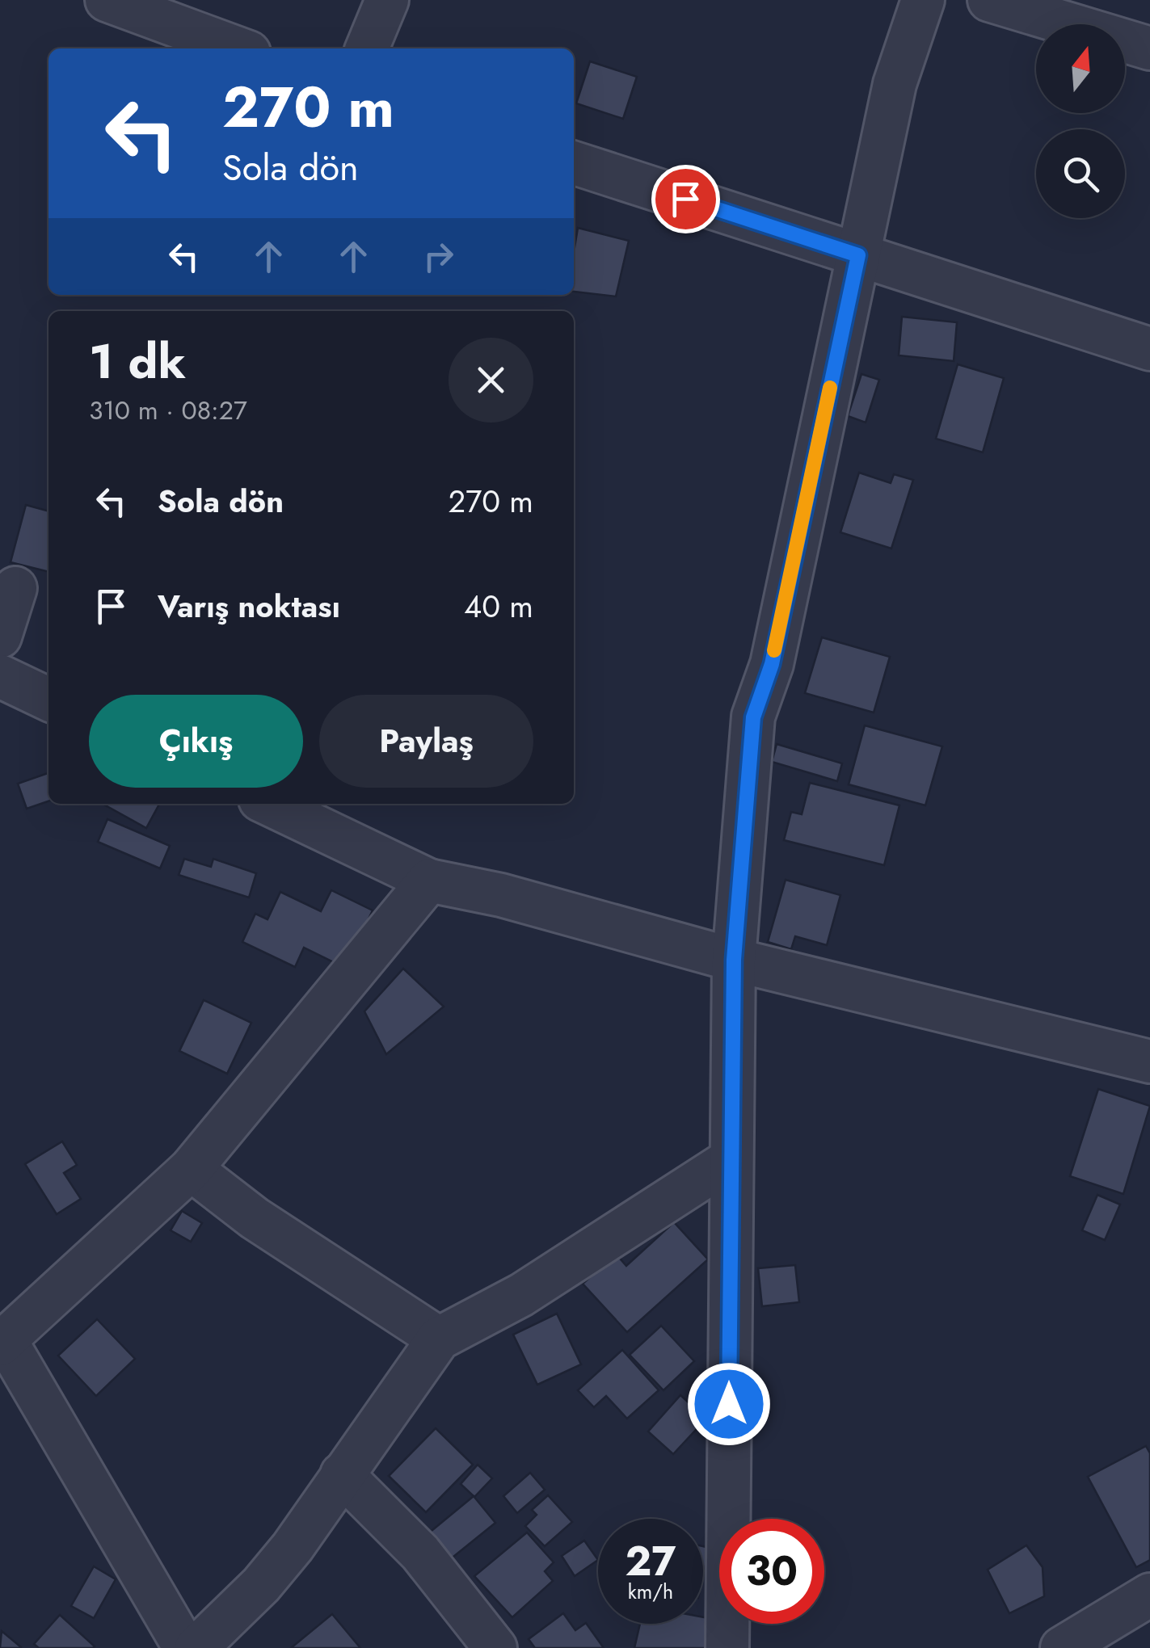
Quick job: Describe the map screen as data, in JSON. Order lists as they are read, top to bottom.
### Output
{
  "north": "top",
  "page": {
    "turn": ["270 m", "Sola dön"],
    "heading": ["1 dk", "310 m · 08:27"],
    "list": [
      {
        "name": "Sola dön",
        "value": "270 m"
      },
      {
        "name": "Varış noktası",
        "value": "40 m"
      }
    ],
    "buttons": ["Çıkış", "Paylaş"],
    "speed": "27 km/h",
    "limit": "30"
  }
}
